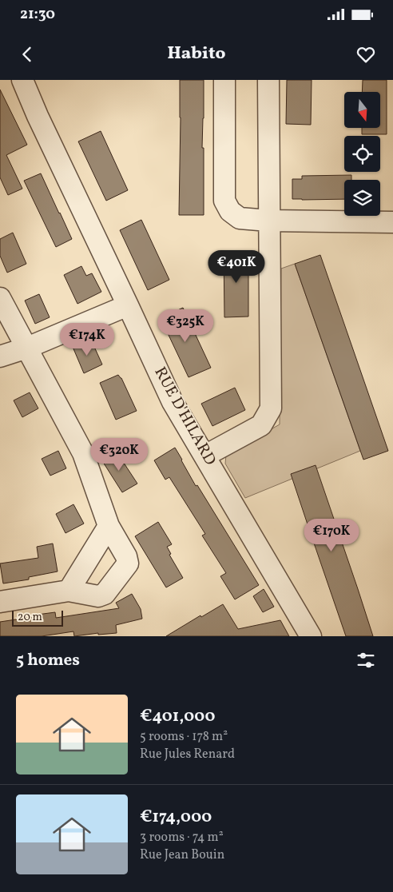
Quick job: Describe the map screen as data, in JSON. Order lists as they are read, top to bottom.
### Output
{
  "streets": {
    "street": ["RUE D'HILARD"]
  },
  "scale_bar": "20 m",
  "north": "bottom",
  "page": {
    "status": "21:30",
    "header": "Habito",
    "price": [
      "€401K",
      "€325K",
      "€174K",
      "€320K",
      "€170K"
    ],
    "scale": "20 m",
    "heading": "5 homes",
    "list": [
      {
        "name": "€401,000",
        "note": "5 rooms · 178 m² · Rue Jules Renard"
      },
      {
        "name": "€174,000",
        "note": "3 rooms · 74 m² · Rue Jean Bouin"
      }
    ]
  }
}
